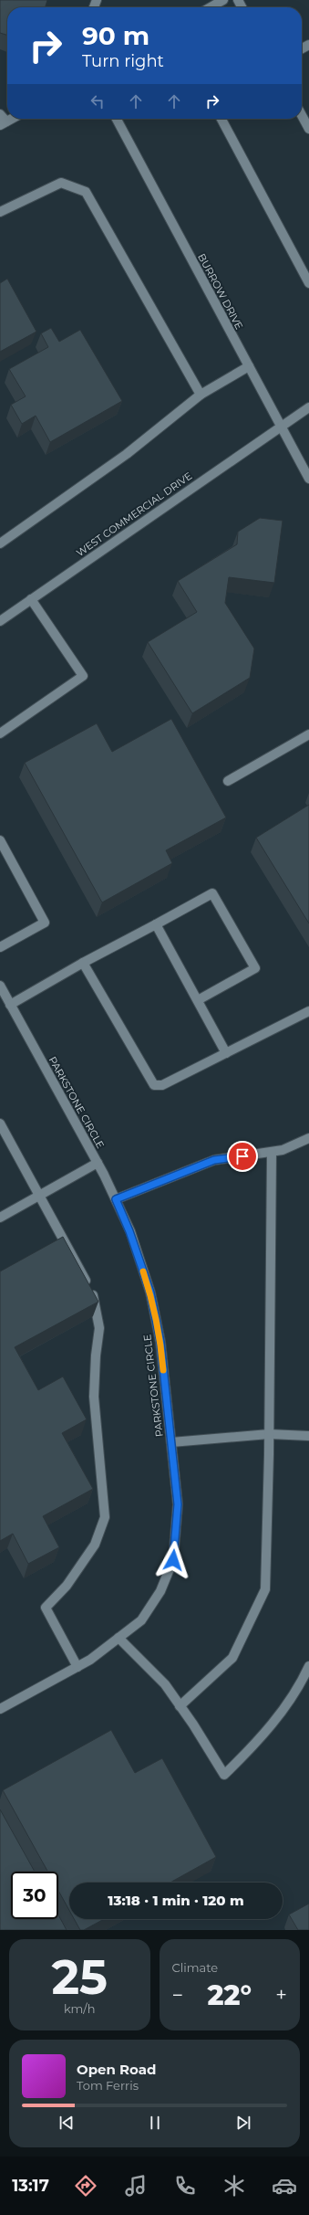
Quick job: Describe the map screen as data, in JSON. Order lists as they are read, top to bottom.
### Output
{
  "streets": {
    "street": ["BURROW DRIVE", "WEST COMMERCIAL DRIVE", "PARKSTONE CIRCLE"]
  },
  "crossings": [
    ["BURROW DRIVE", "WEST COMMERCIAL DRIVE"]
  ],
  "page": {
    "turn": ["90 m", "Turn right"],
    "limit": "30",
    "trip": "13:18 · 1 min · 120 m",
    "tile": [
      ["25", "km/h"],
      "Climate"
    ],
    "heat": ["−", "22°", "+"],
    "song": ["Open Road", "Tom Ferris"],
    "tabs": "13:17"
  }
}
